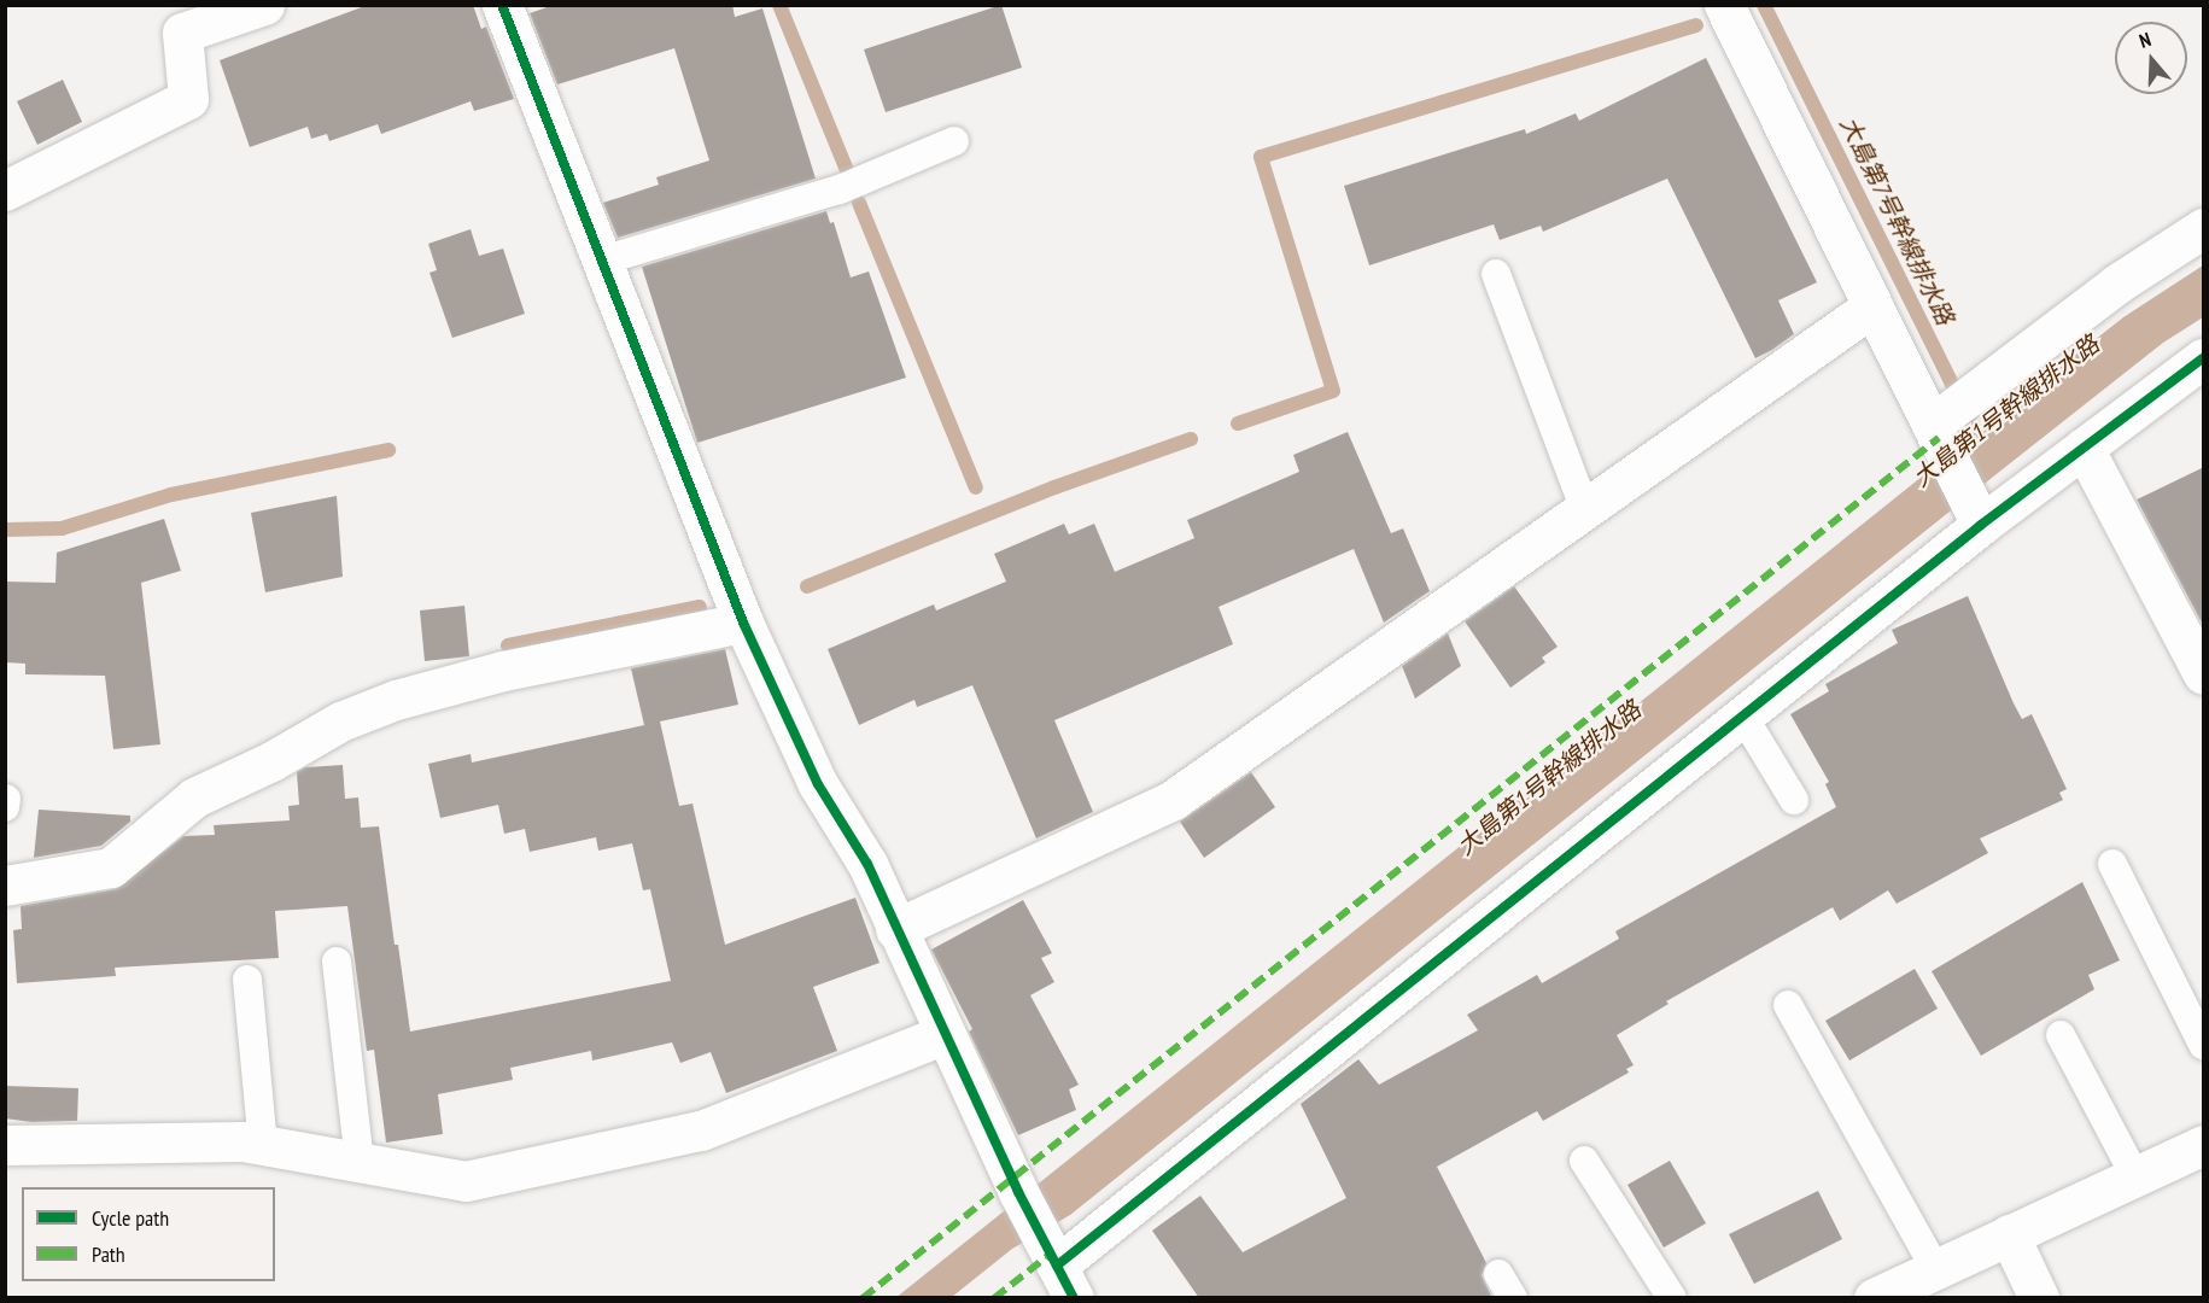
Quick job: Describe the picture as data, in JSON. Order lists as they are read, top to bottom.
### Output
{
  "water": ["大島第7号幹線排水路", "大島第1号幹線排水路"],
  "legend": ["Cycle path", "Path"],
  "north": "top"
}
